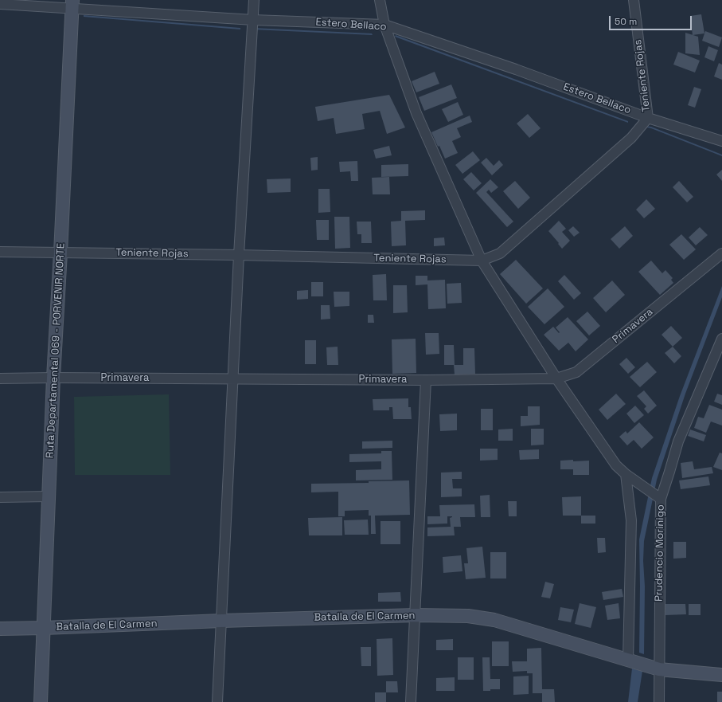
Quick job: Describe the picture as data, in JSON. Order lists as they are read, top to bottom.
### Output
{
  "streets": {
    "street": [
      "Estero Bellaco",
      "Teniente Rojas",
      "Primavera",
      "Ruta Departamental 069 - PORVENIR NORTE",
      "Prudencio Morinigo",
      "Batalla de El Carmen"
    ]
  },
  "crossings": [
    ["Estero Bellaco", "Teniente Rojas"],
    ["Estero Bellaco", "Ruta Departamental 069 - PORVENIR NORTE"],
    ["Teniente Rojas", "Ruta Departamental 069 - PORVENIR NORTE"],
    ["Primavera", "Ruta Departamental 069 - PORVENIR NORTE"],
    ["Ruta Departamental 069 - PORVENIR NORTE", "Batalla de El Carmen"],
    ["Prudencio Morinigo", "Batalla de El Carmen"]
  ],
  "scale_bar": "50 m"
}
